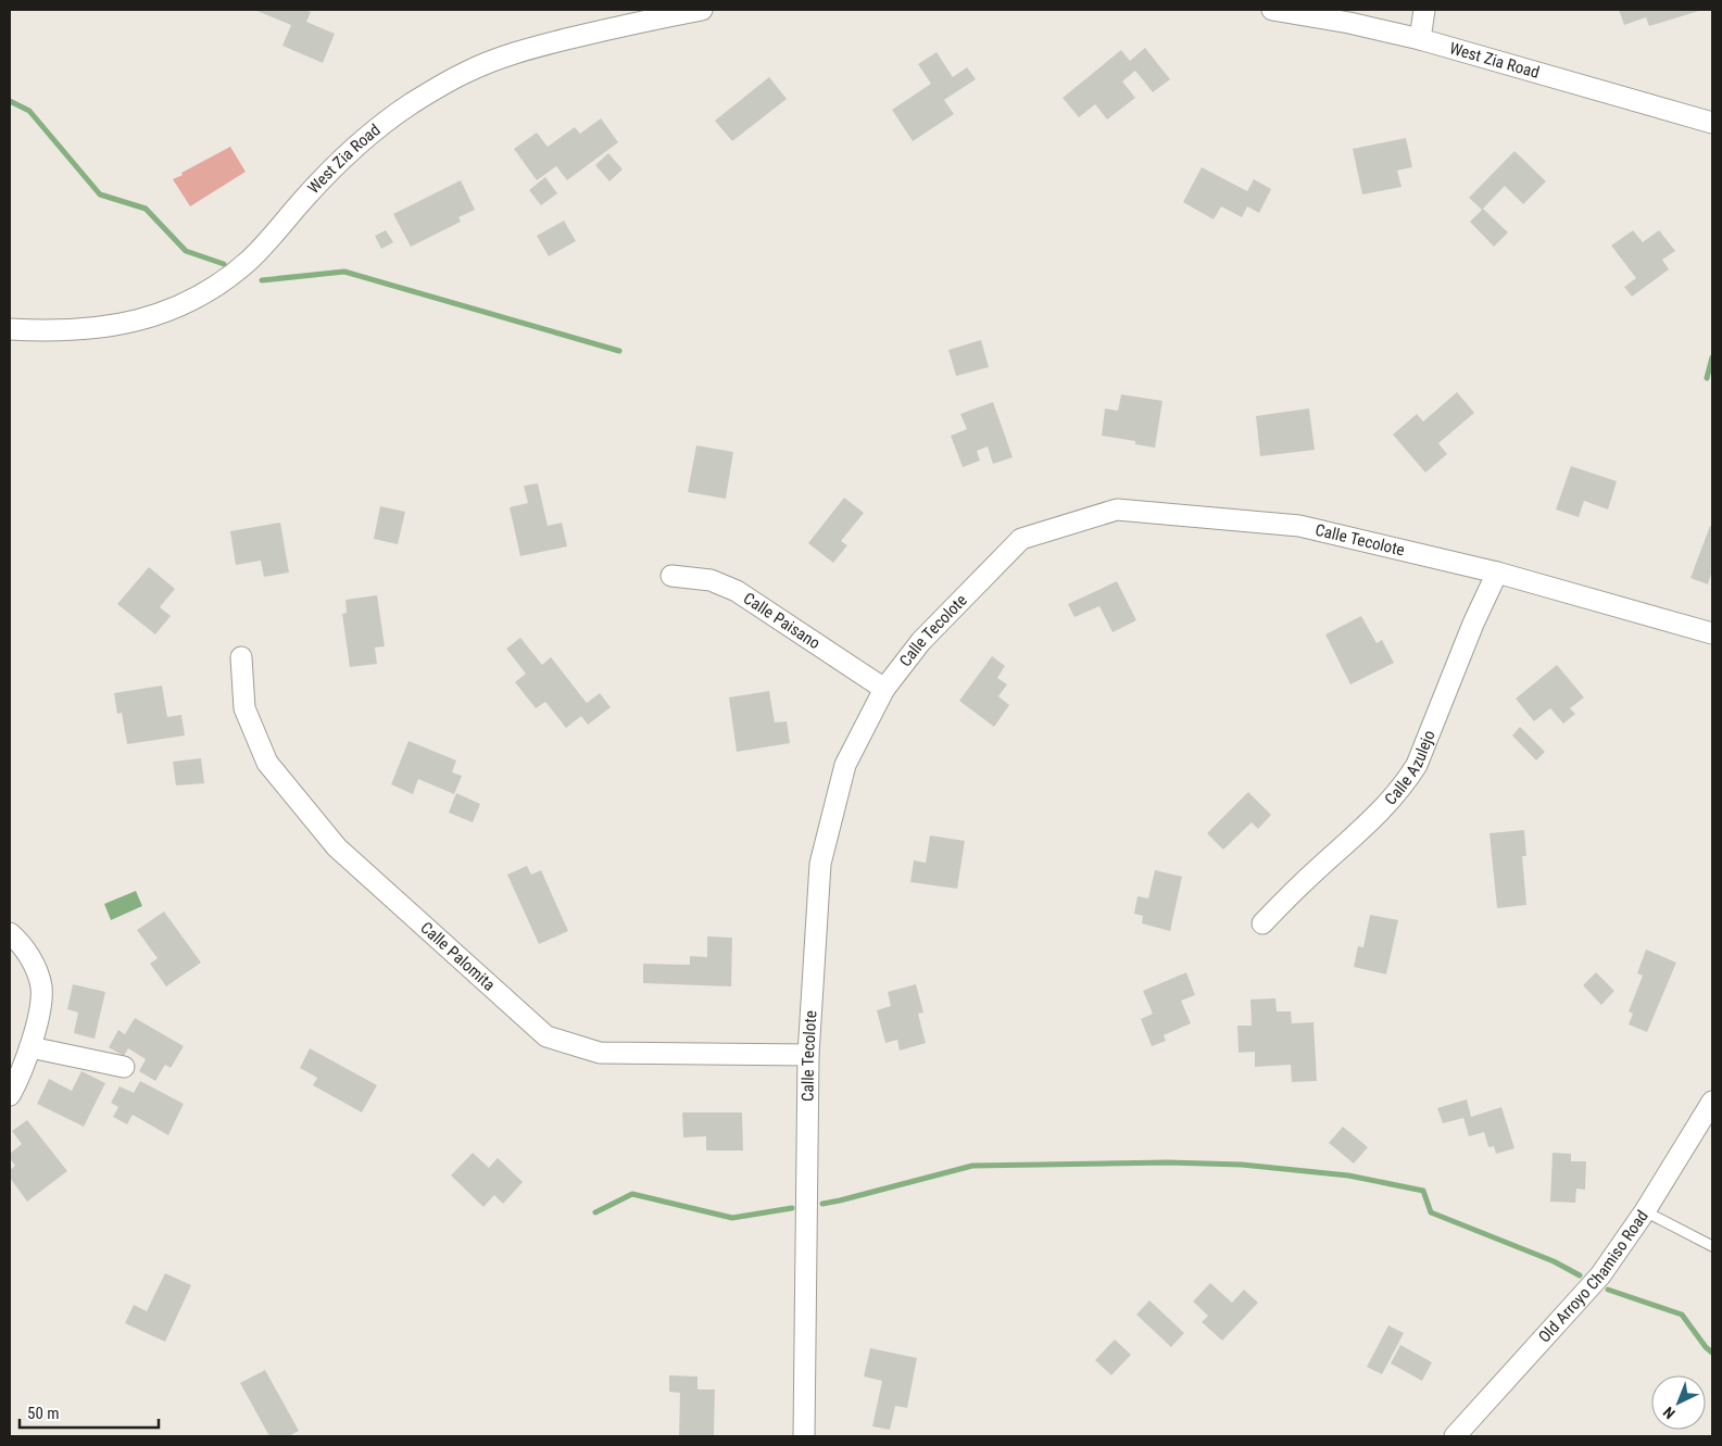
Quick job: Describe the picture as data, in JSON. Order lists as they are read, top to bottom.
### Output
{
  "streets": {
    "street": [
      "West Zia Road",
      "Calle Tecolote",
      "Calle Paisano",
      "Calle Azulejo",
      "Calle Palomita",
      "Old Arroyo Chamiso Road"
    ]
  },
  "crossings": [
    ["Calle Tecolote", "Calle Paisano"],
    ["Calle Tecolote", "Calle Azulejo"],
    ["Calle Tecolote", "Calle Palomita"]
  ],
  "scale_bar": "50 m",
  "north": "bottom left"
}
